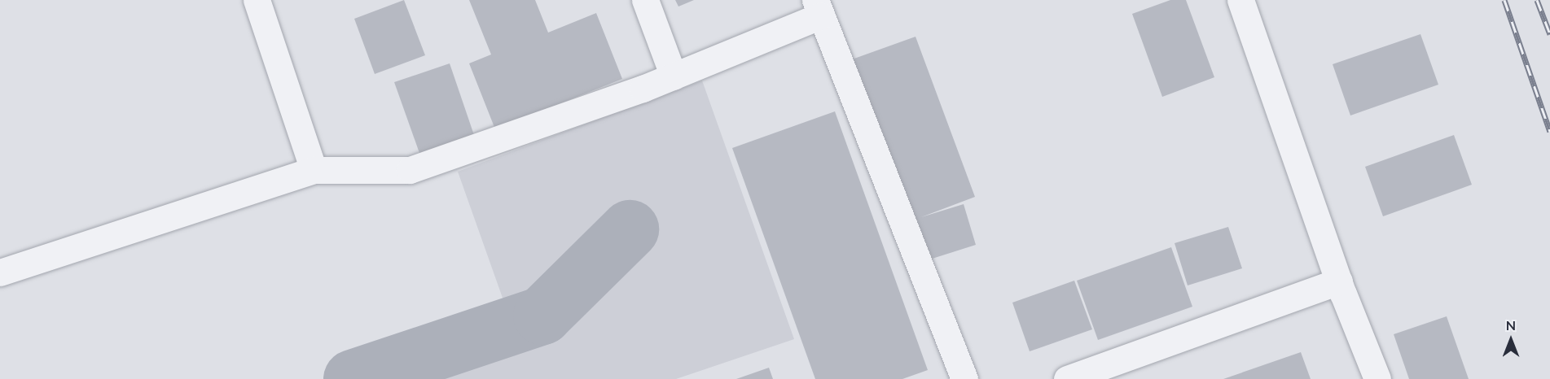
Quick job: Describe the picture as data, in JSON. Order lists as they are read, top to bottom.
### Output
{
  "north": "top"
}
